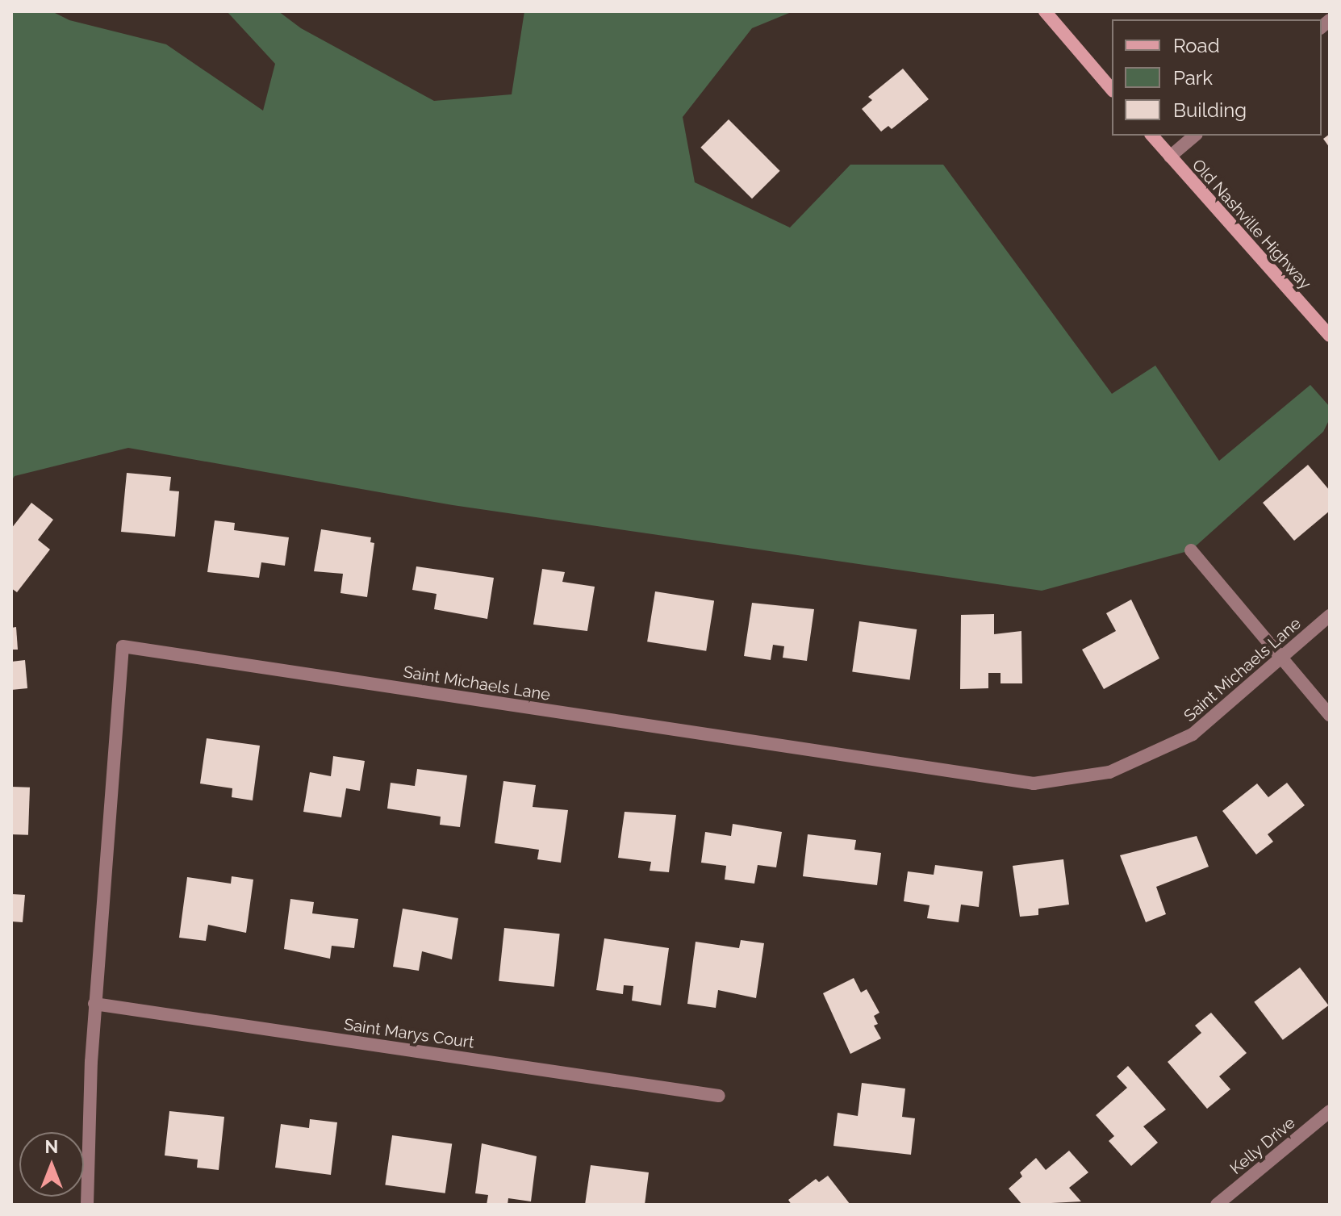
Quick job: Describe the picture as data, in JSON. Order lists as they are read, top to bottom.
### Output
{
  "streets": {
    "main road": ["Old Nashville Highway"],
    "street": ["Saint Michaels Lane", "Saint Marys Court", "Kelly Drive"]
  },
  "crossings": [
    ["Saint Michaels Lane", "Saint Marys Court"]
  ],
  "legend": ["Road", "Park", "Building"],
  "north": "top"
}
